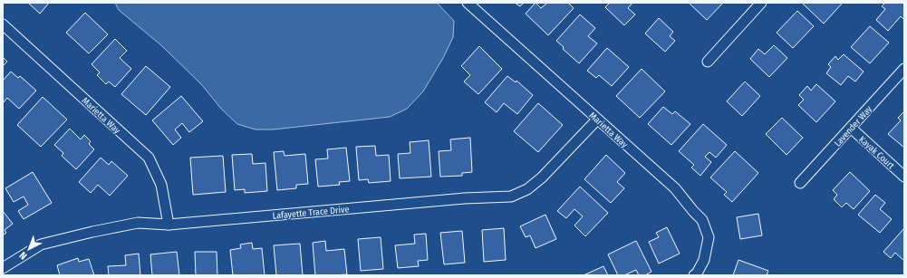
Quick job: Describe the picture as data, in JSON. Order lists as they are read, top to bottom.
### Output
{
  "streets": {
    "street": [
      "Marietta Way",
      "Lavender Way",
      "Kayak Court",
      "Lafayette Trace Drive"
    ]
  },
  "crossings": [
    ["Marietta Way", "Lafayette Trace Drive"],
    ["Lavender Way", "Kayak Court"]
  ],
  "north": "bottom left"
}
